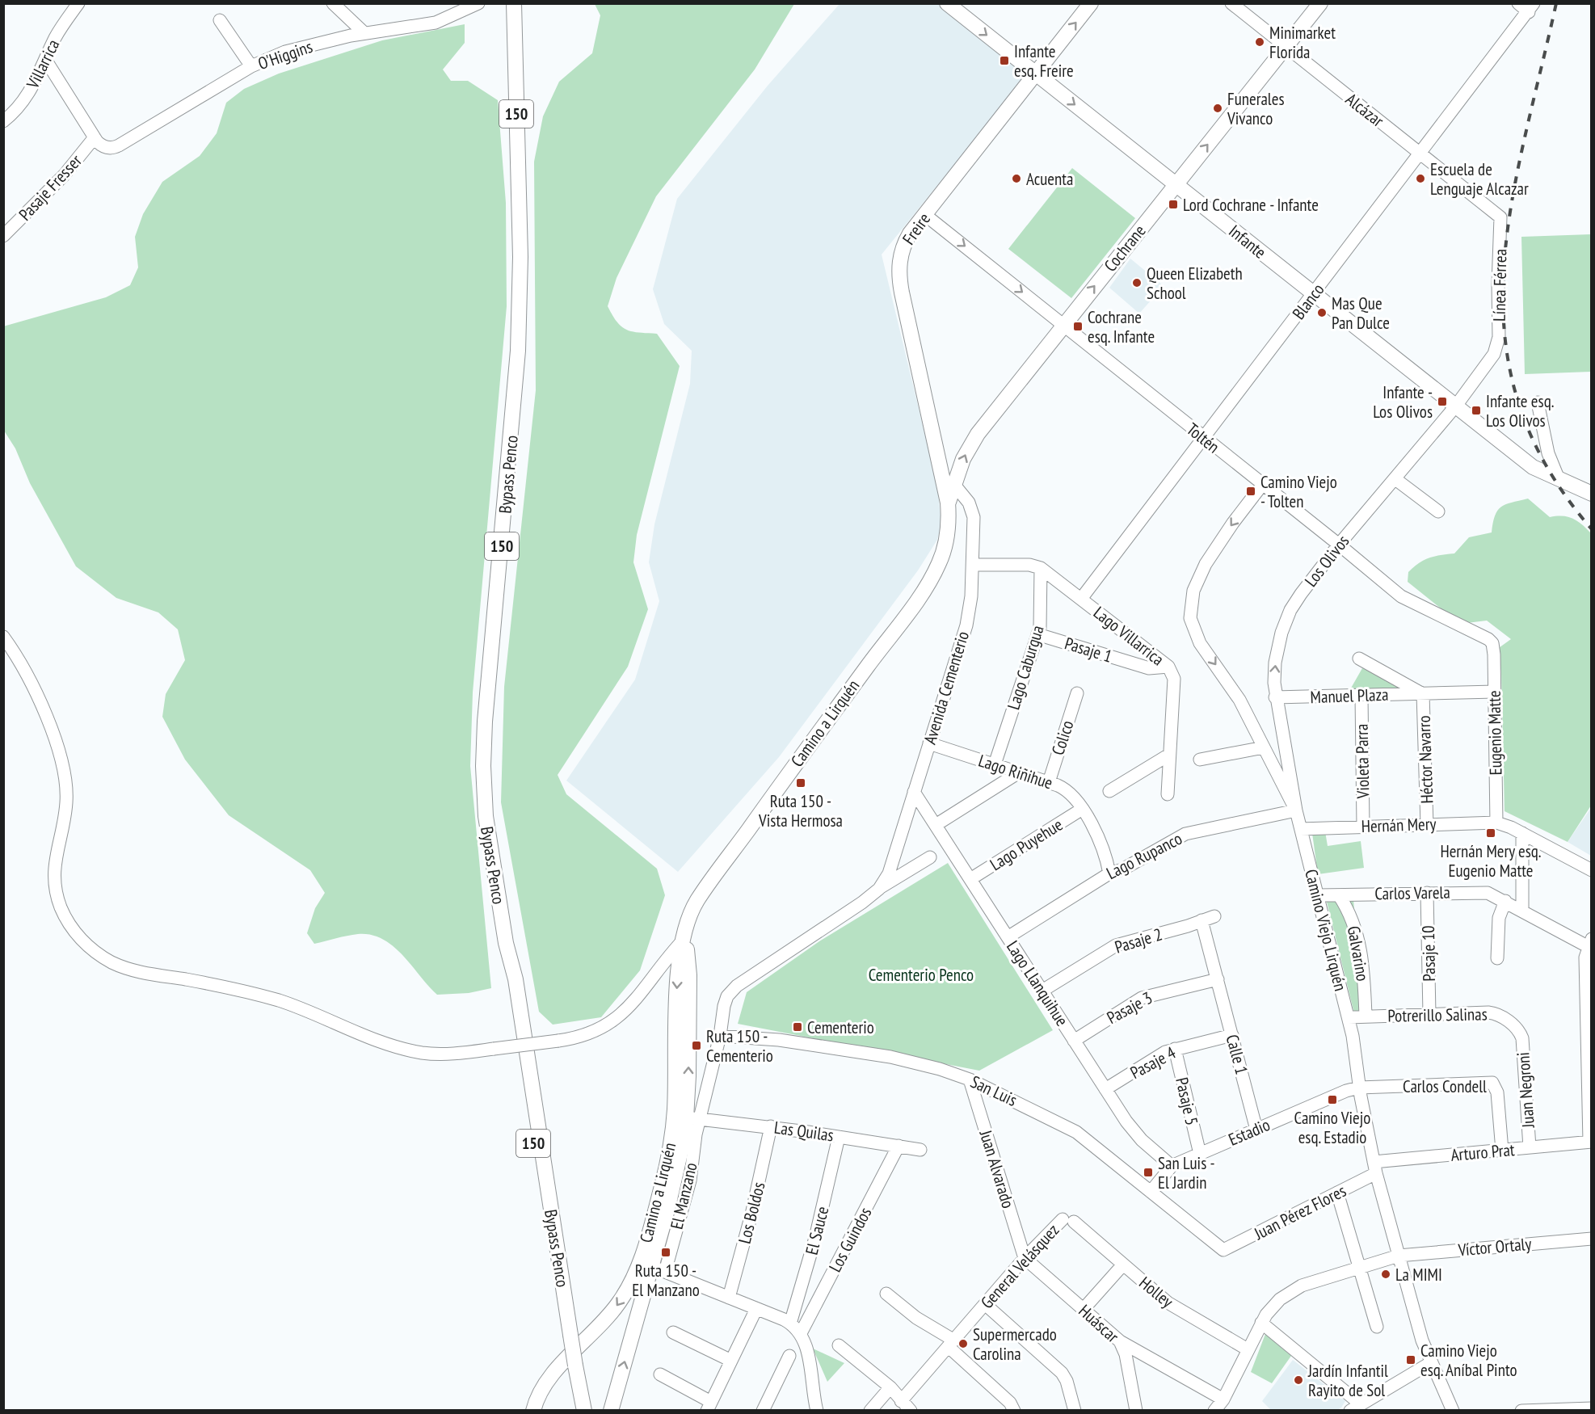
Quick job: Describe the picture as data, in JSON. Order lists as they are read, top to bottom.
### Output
{
  "streets": {
    "main road": [
      "150",
      "Freire",
      "Infante",
      "Cochrane",
      "Bypass Penco",
      "Camino a Lirquén"
    ],
    "street": [
      "O'Higgins",
      "Villarrica",
      "Alcázar",
      "Pasaje Fresser",
      "Línea Férrea",
      "Blanco",
      "Toltén",
      "Los Olivos",
      "Lago Villarrica",
      "Pasaje 1",
      "Lago Caburgua",
      "Avenida Cementerio",
      "Manuel Plaza",
      "Eugenio Matte",
      "Colico",
      "Héctor Navarro",
      "Violeta Parra",
      "Lago Riñihue",
      "Hernán Mery",
      "Lago Puyehue",
      "Lago Rupanco",
      "Carlos Varela",
      "Camino Viejo Lirquén",
      "Pasaje 2",
      "Galvarino",
      "Pasaje 10",
      "Lago Llanquihue",
      "Pasaje 3",
      "Potrerillo Salinas",
      "Calle 1",
      "Pasaje 4",
      "Carlos Condell",
      "Juan Negroni",
      "San Luis",
      "Pasaje 5",
      "Las Quilas",
      "Estadio",
      "Arturo Prat",
      "Juan Alvarado",
      "Juan Pérez Flores",
      "Los Boldos",
      "El Sauce",
      "Los Guindos",
      "Víctor Ortaly",
      "General Velásquez",
      "Holley",
      "Huáscar"
    ]
  },
  "crossings": [
    ["O'Higgins", "Pasaje Fresser"],
    ["Alcázar", "Cochrane"],
    ["Alcázar", "Línea Férrea"],
    ["Alcázar", "Blanco"],
    ["Freire", "Infante"],
    ["Freire", "Cochrane"],
    ["Freire", "Toltén"],
    ["Freire", "Camino a Lirquén"],
    ["Infante", "Cochrane"],
    ["Infante", "Blanco"],
    ["Infante", "Los Olivos"],
    ["Cochrane", "Toltén"],
    ["Cochrane", "Avenida Cementerio"],
    ["Cochrane", "Camino a Lirquén"],
    ["Línea Férrea", "Los Olivos"],
    ["Blanco", "Toltén"],
    ["Blanco", "Lago Villarrica"],
    ["Toltén", "Los Olivos"],
    ["Toltén", "Eugenio Matte"],
    ["Toltén", "Camino Viejo Lirquén"],
    ["Los Olivos", "Manuel Plaza"],
    ["Los Olivos", "Lago Rupanco"],
    ["Los Olivos", "Camino Viejo Lirquén"],
    ["Lago Villarrica", "Pasaje 1"],
    ["Lago Villarrica", "Lago Caburgua"],
    ["Pasaje 1", "Lago Caburgua"],
    ["Lago Caburgua", "Lago Riñihue"],
    ["Avenida Cementerio", "Camino a Lirquén"],
    ["Avenida Cementerio", "Lago Riñihue"],
    ["Avenida Cementerio", "Lago Llanquihue"],
    ["Avenida Cementerio", "San Luis"],
    ["Avenida Cementerio", "Las Quilas"],
    ["Manuel Plaza", "Eugenio Matte"],
    ["Manuel Plaza", "Héctor Navarro"],
    ["Manuel Plaza", "Violeta Parra"],
    ["Camino a Lirquén", "Las Quilas"],
    ["Eugenio Matte", "Hernán Mery"],
    ["Colico", "Lago Riñihue"],
    ["Héctor Navarro", "Hernán Mery"],
    ["Violeta Parra", "Hernán Mery"],
    ["Lago Riñihue", "Lago Puyehue"],
    ["Lago Riñihue", "Lago Rupanco"],
    ["Hernán Mery", "Camino Viejo Lirquén"],
    ["Lago Puyehue", "Lago Llanquihue"],
    ["Lago Rupanco", "Camino Viejo Lirquén"],
    ["Lago Rupanco", "Lago Llanquihue"],
    ["Carlos Varela", "Camino Viejo Lirquén"],
    ["Carlos Varela", "Galvarino"],
    ["Carlos Varela", "Pasaje 10"],
    ["Camino Viejo Lirquén", "Potrerillo Salinas"],
    ["Camino Viejo Lirquén", "Carlos Condell"],
    ["Camino Viejo Lirquén", "Estadio"],
    ["Camino Viejo Lirquén", "Arturo Prat"],
    ["Camino Viejo Lirquén", "Juan Pérez Flores"],
    ["Camino Viejo Lirquén", "Víctor Ortaly"],
    ["Pasaje 2", "Lago Llanquihue"],
    ["Galvarino", "Potrerillo Salinas"],
    ["Pasaje 10", "Potrerillo Salinas"],
    ["Lago Llanquihue", "Pasaje 3"],
    ["Lago Llanquihue", "Pasaje 4"],
    ["Lago Llanquihue", "Estadio"],
    ["Pasaje 3", "Calle 1"],
    ["Potrerillo Salinas", "Juan Negroni"],
    ["Calle 1", "Pasaje 4"],
    ["Calle 1", "Estadio"],
    ["Pasaje 4", "Pasaje 5"],
    ["Carlos Condell", "Estadio"],
    ["Carlos Condell", "Arturo Prat"],
    ["Juan Negroni", "Arturo Prat"],
    ["San Luis", "Estadio"],
    ["San Luis", "Juan Alvarado"],
    ["San Luis", "Juan Pérez Flores"],
    ["Pasaje 5", "Estadio"],
    ["Las Quilas", "Los Boldos"],
    ["Las Quilas", "El Sauce"],
    ["Las Quilas", "Los Guindos"],
    ["Arturo Prat", "Juan Pérez Flores"],
    ["Juan Alvarado", "General Velásquez"],
    ["Juan Alvarado", "Huáscar"],
    ["Víctor Ortaly", "Holley"],
    ["General Velásquez", "Holley"],
    ["General Velásquez", "Huáscar"]
  ],
  "one_way": ["Infante", "Cochrane"],
  "parks": ["Cementerio Penco"],
  "places": {
    "other": [
      "Minimarket Florida",
      "Funerales Vivanco",
      "Acuenta",
      "Escuela de Lenguaje Alcazar",
      "Queen Elizabeth School",
      "Mas Que Pan Dulce",
      "La MIMI",
      "Supermercado Carolina",
      "Jardín Infantil Rayito de Sol"
    ],
    "transit": [
      "Infante esq. Freire",
      "Lord Cochrane - Infante",
      "Cochrane esq. Infante",
      "Infante - Los Olivos",
      "Infante esq. Los Olivos",
      "Camino Viejo - Tolten",
      "Ruta 150 - Vista Hermosa",
      "Hernán Mery esq. Eugenio Matte",
      "Cementerio",
      "Ruta 150 - Cementerio",
      "Camino Viejo esq. Estadio",
      "San Luis - El Jardin",
      "Ruta 150 - El Manzano",
      "Camino Viejo esq. Aníbal Pinto"
    ]
  }
}
